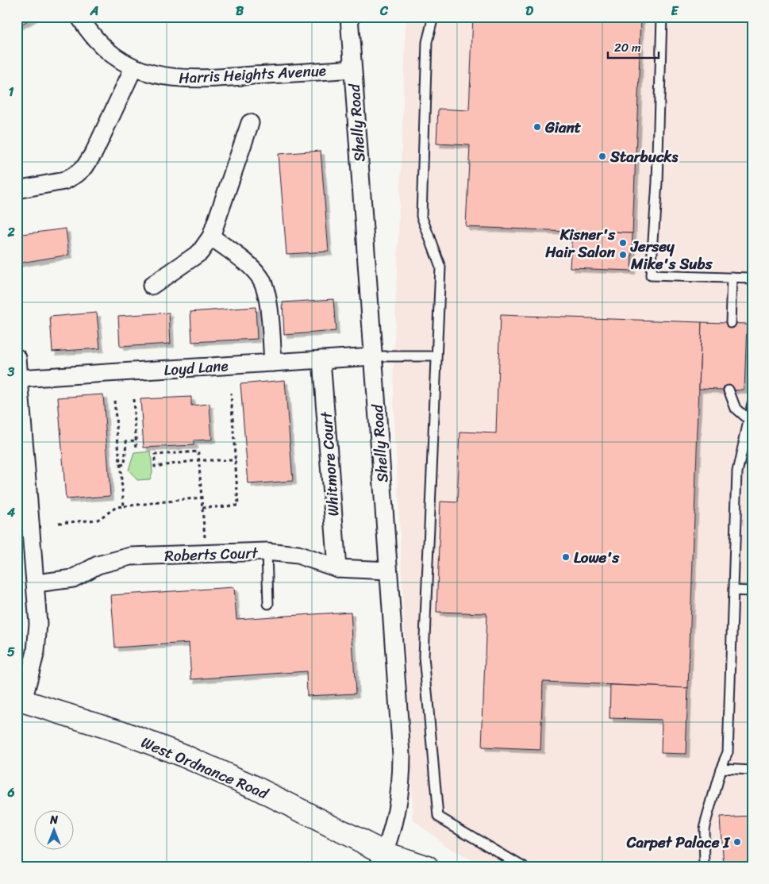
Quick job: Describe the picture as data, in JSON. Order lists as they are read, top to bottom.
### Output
{
  "streets": {
    "main road": ["West Ordnance Road"],
    "street": [
      "Harris Heights Avenue",
      "Shelly Road",
      "Loyd Lane",
      "Whitmore Court",
      "Roberts Court"
    ]
  },
  "crossings": [
    ["Harris Heights Avenue", "Shelly Road"],
    ["Shelly Road", "Loyd Lane"],
    ["Shelly Road", "Roberts Court"],
    ["Shelly Road", "West Ordnance Road"],
    ["Loyd Lane", "Whitmore Court"],
    ["Whitmore Court", "Roberts Court"]
  ],
  "places": [
    "Giant",
    "Starbucks",
    "Kisner's Hair Salon",
    "Jersey Mike's Subs",
    "Lowe's",
    "Carpet Palace I"
  ],
  "scale_bar": "20 m",
  "north": "top",
  "grid": {
    "columns": [
      "A",
      "B",
      "C",
      "D",
      "E"
    ],
    "rows": [
      "1",
      "2",
      "3",
      "4",
      "5",
      "6"
    ]
  }
}
